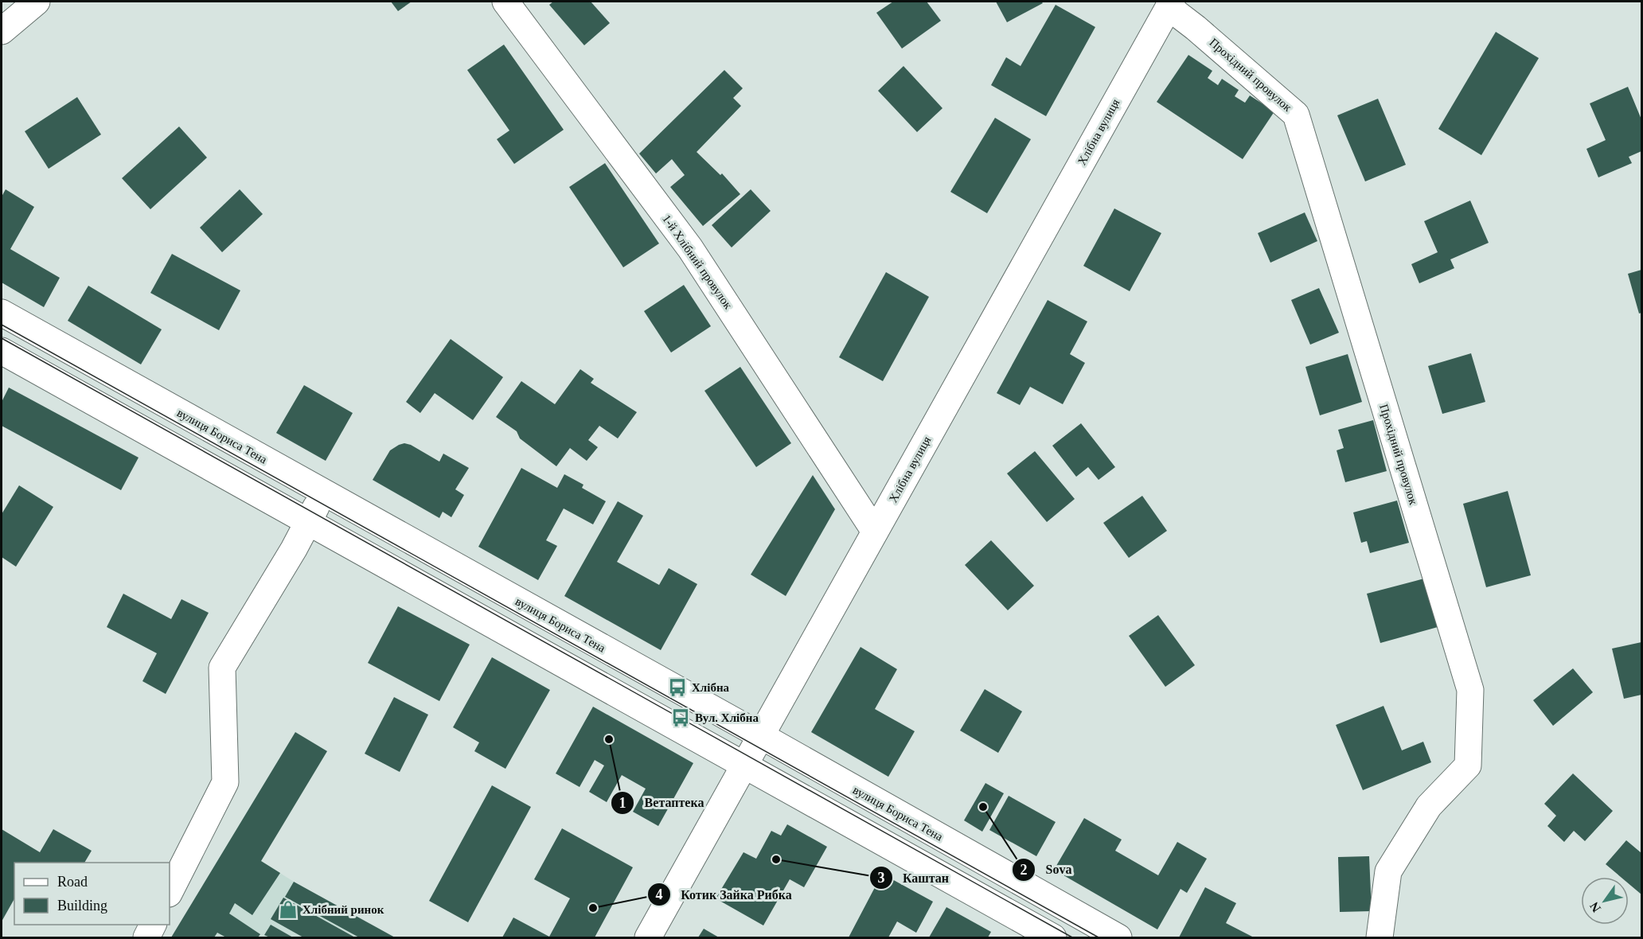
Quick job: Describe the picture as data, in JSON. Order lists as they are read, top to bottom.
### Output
{
  "streets": {
    "street": [
      "Прохідний провулок",
      "Хлібна вулиця",
      "1-й Хлібний провулок",
      "вулиця Бориса Тена"
    ]
  },
  "crossings": [
    ["Прохідний провулок", "Хлібна вулиця"],
    ["Хлібна вулиця", "1-й Хлібний провулок"],
    ["Хлібна вулиця", "вулиця Бориса Тена"]
  ],
  "places": {
    "bus stop": ["Хлібна", "Вул. Хлібна"],
    "other": [
      "Ветаптека",
      "Sova",
      "Каштан",
      "Котик Зайка Рибка"
    ],
    "shop": ["Хлібний ринок"]
  },
  "legend": ["Road", "Building"],
  "north": "bottom left"
}
